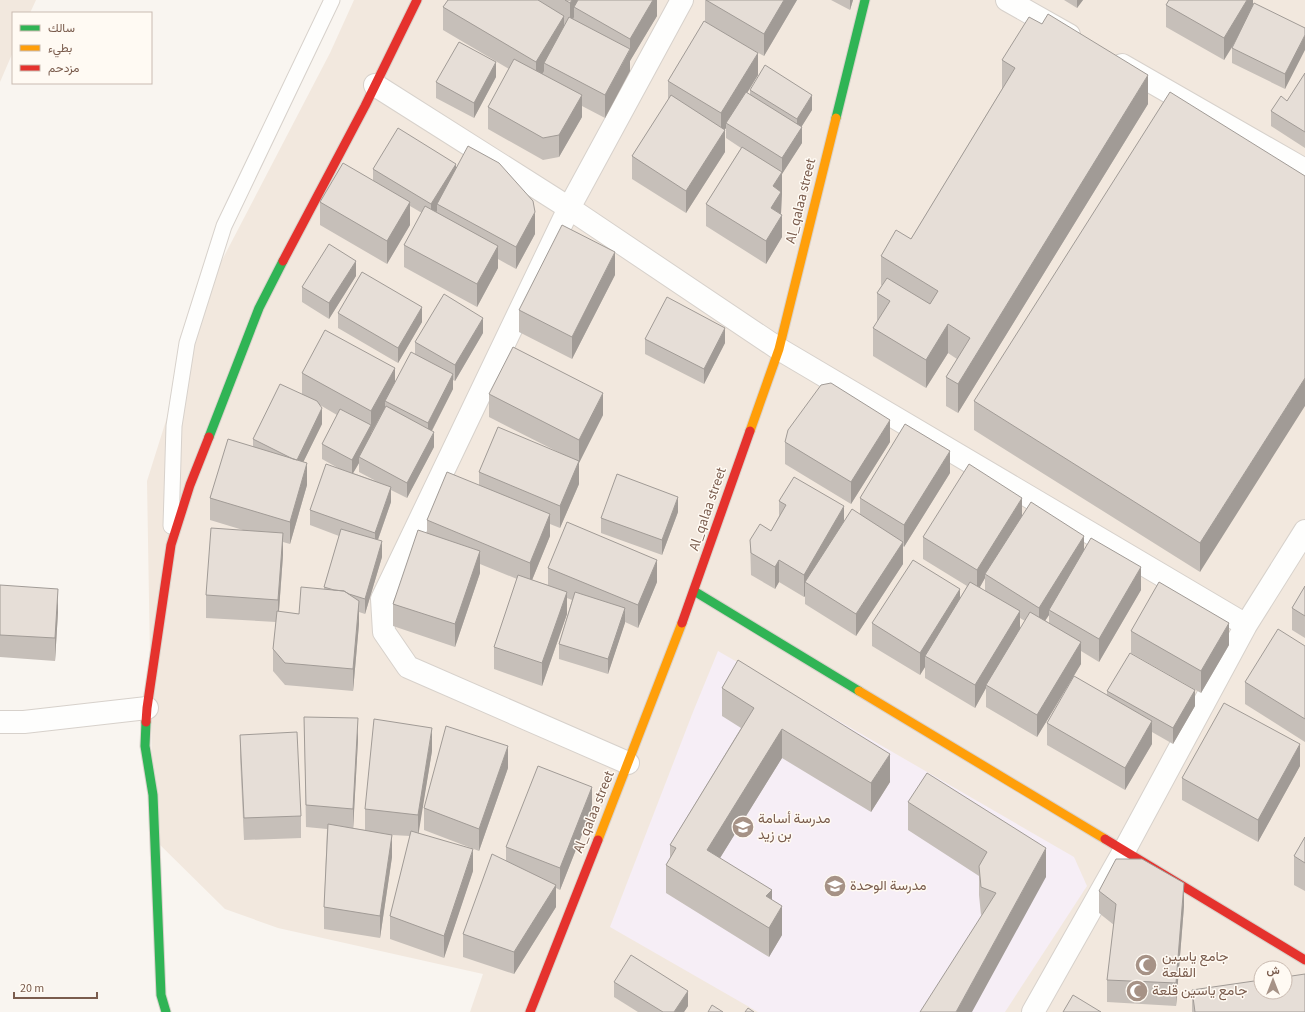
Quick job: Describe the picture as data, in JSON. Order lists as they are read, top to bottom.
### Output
{
  "streets": {
    "street": ["Al_qalaa street"]
  },
  "places": {
    "school or university": ["مدرسة أسامة بن زيد", "مدرسة الوحدة"],
    "mosque": ["جامع ياسين القلعة", "جامع ياسين قلعة"]
  },
  "legend": ["سالك", "بطيء", "مزدحم"],
  "scale_bar": "20 m",
  "north": "top"
}
